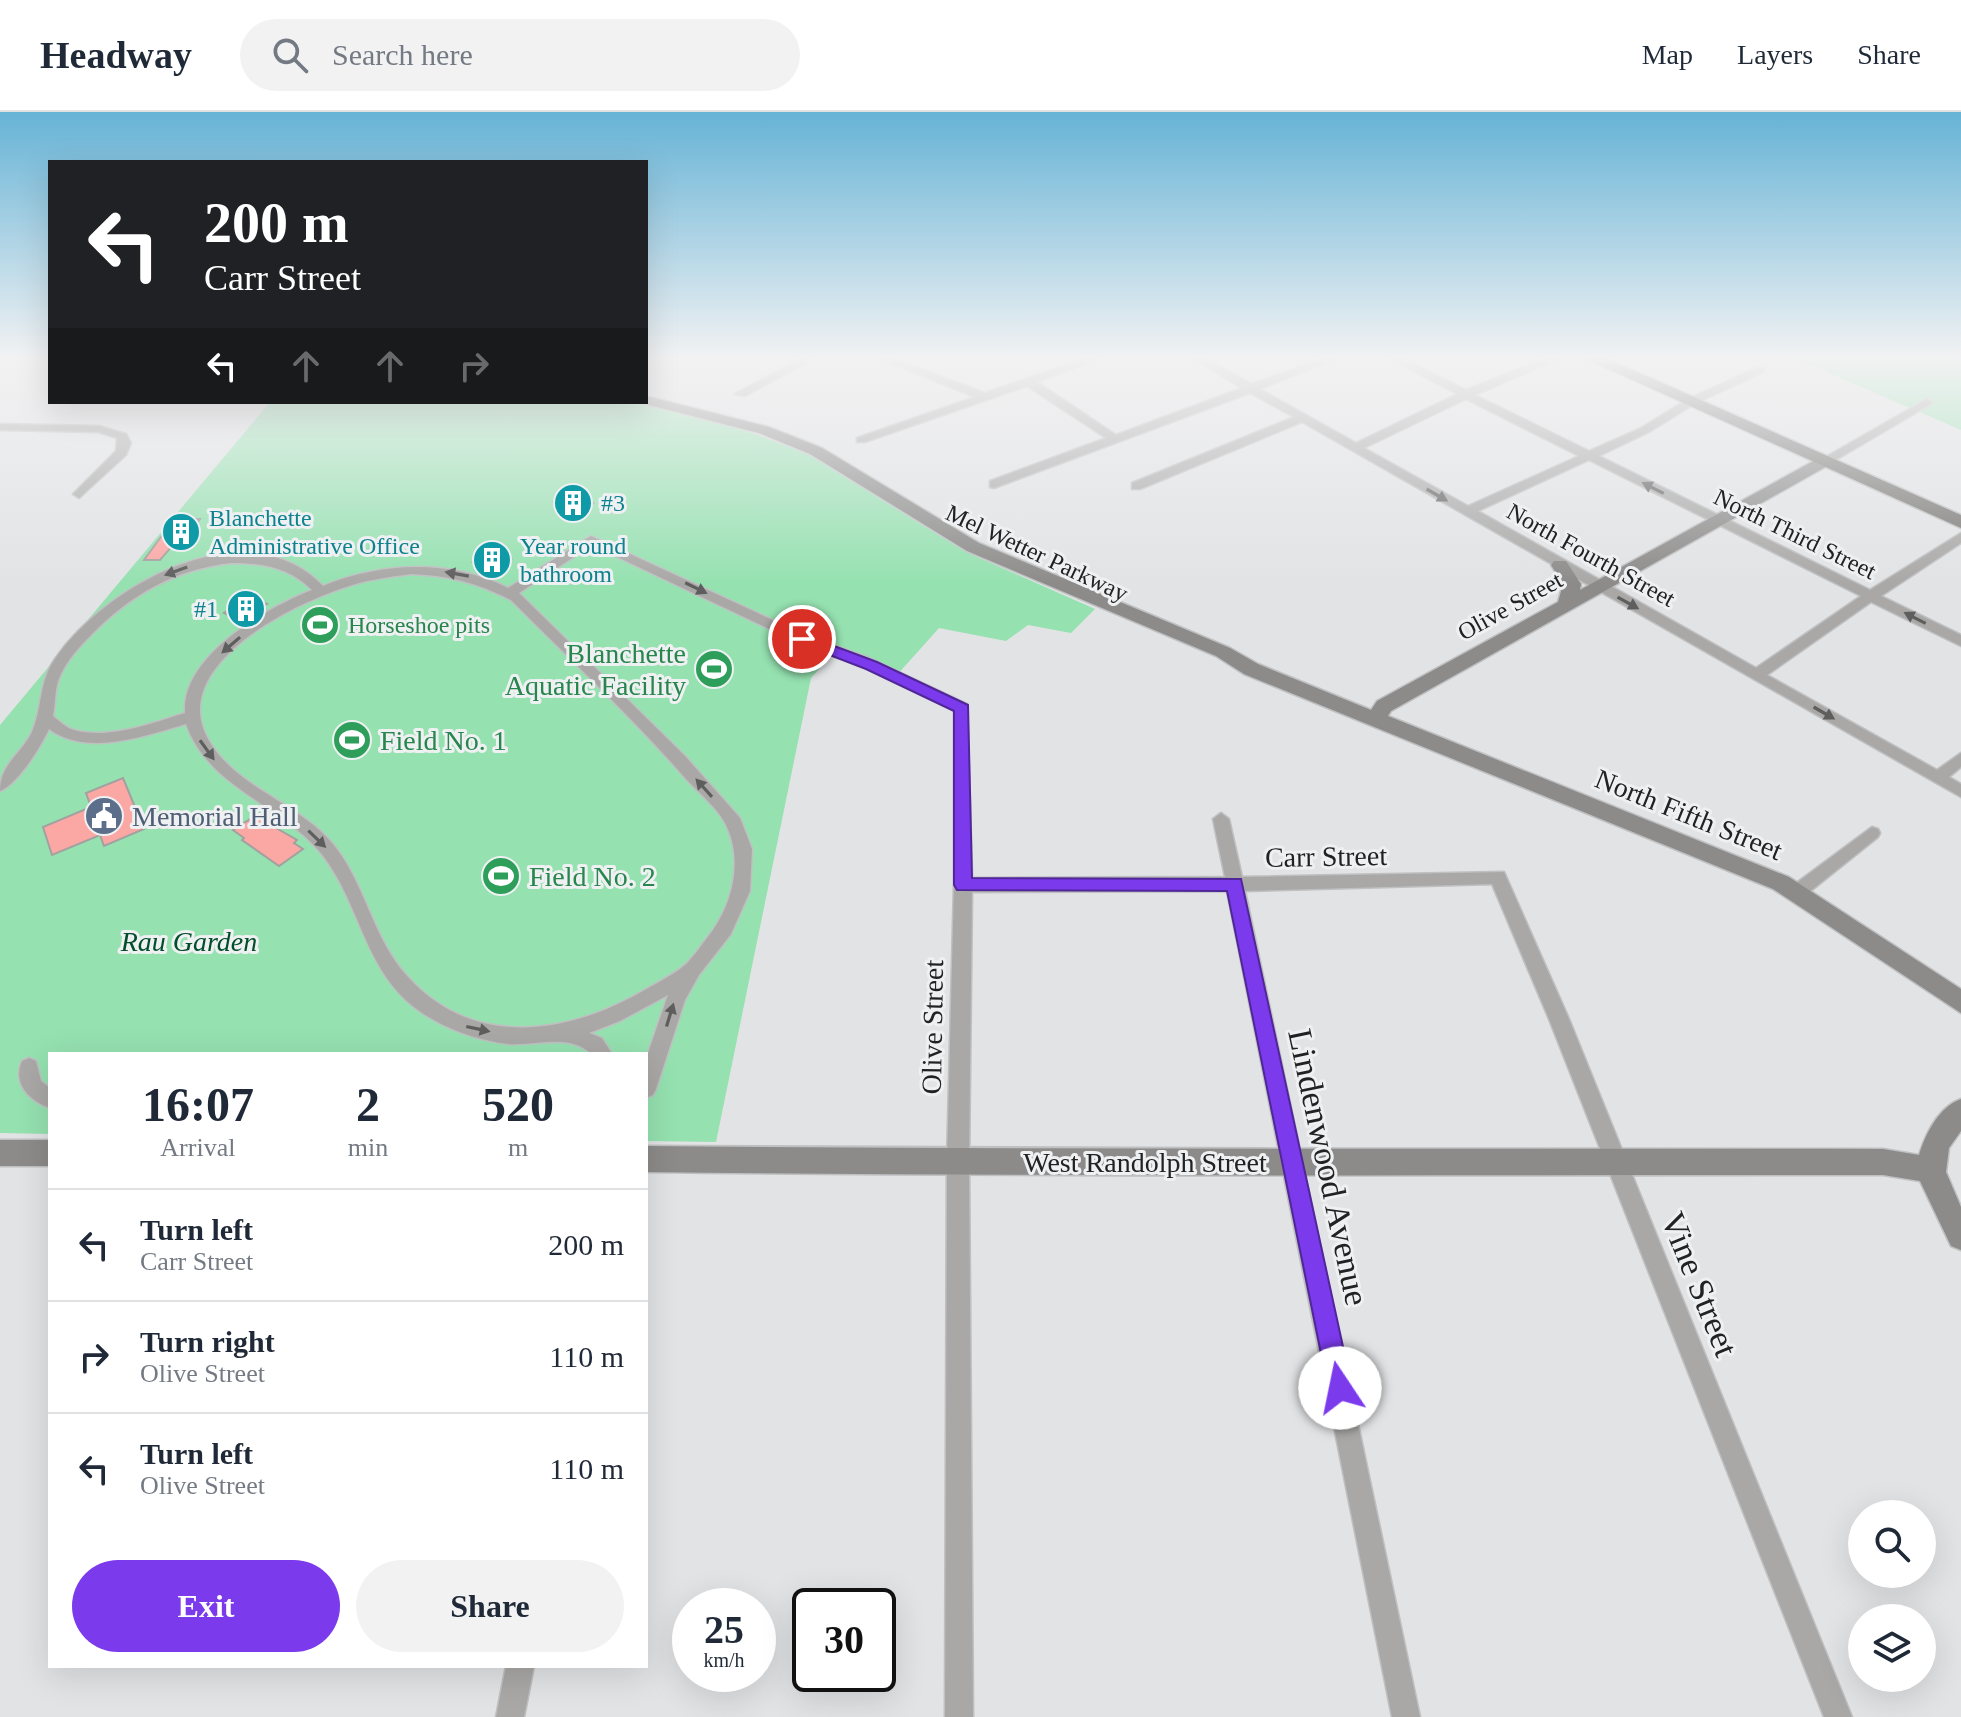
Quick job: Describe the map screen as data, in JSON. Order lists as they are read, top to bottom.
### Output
{
  "streets": {
    "main road": [
      "Mel Wetter Parkway",
      "Olive Street",
      "North Fifth Street",
      "West Randolph Street"
    ],
    "street": [
      "North Third Street",
      "North Fourth Street",
      "Carr Street",
      "Lindenwood Avenue",
      "Vine Street"
    ]
  },
  "crossings": [
    ["North Third Street", "Olive Street"],
    ["Mel Wetter Parkway", "Olive Street"],
    ["Mel Wetter Parkway", "North Fifth Street"],
    ["North Fourth Street", "Olive Street"],
    ["Olive Street", "North Fifth Street"],
    ["Olive Street", "Carr Street"],
    ["Olive Street", "West Randolph Street"],
    ["Carr Street", "Lindenwood Avenue"],
    ["Carr Street", "Vine Street"],
    ["West Randolph Street", "Lindenwood Avenue"],
    ["West Randolph Street", "Vine Street"]
  ],
  "one_way": ["North Third Street", "North Fourth Street"],
  "parks": ["Rau Garden"],
  "places": {
    "building": [
      "#3",
      "Blanchette Administrative Office",
      "Year round bathroom",
      "#1"
    ],
    "sports": [
      "Horseshoe pits",
      "Blanchette Aquatic Facility",
      "Field No. 1",
      "Field No. 2"
    ],
    "public building": ["Memorial Hall"]
  },
  "page": {
    "header": "Headway",
    "search": "Search here",
    "nav": ["Map", "Layers", "Share"],
    "turn": ["200 m", "Carr Street"],
    "eta": [
      "16:07",
      "Arrival",
      "2",
      "min",
      "520",
      "m"
    ],
    "list": [
      {
        "name": "Turn left",
        "note": "Carr Street",
        "value": "200 m"
      },
      {
        "name": "Turn right",
        "note": "Olive Street",
        "value": "110 m"
      },
      {
        "name": "Turn left",
        "note": "Olive Street",
        "value": "110 m"
      }
    ],
    "buttons": ["Exit", "Share"],
    "speed": "25 km/h",
    "limit": "30"
  }
}
